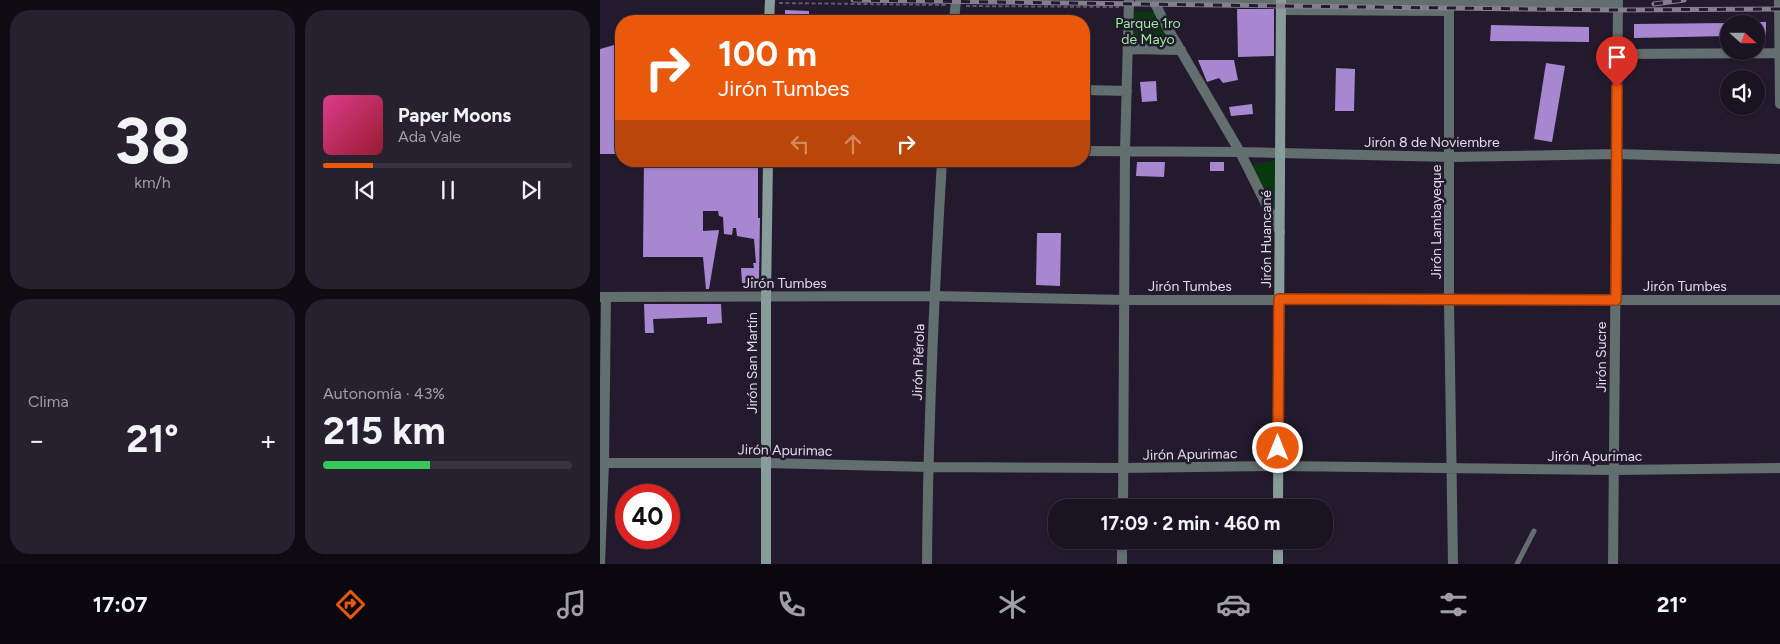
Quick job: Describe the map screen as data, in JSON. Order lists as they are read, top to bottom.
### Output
{
  "streets": {
    "street": [
      "Jirón 8 de Noviembre",
      "Jirón Lambayeque",
      "Jirón Huancané",
      "Jirón Tumbes",
      "Jirón Sucre",
      "Jirón Piérola",
      "Jirón San Martín",
      "Jirón Apurimac"
    ]
  },
  "crossings": [
    ["Jirón 8 de Noviembre", "Jirón Lambayeque"],
    ["Jirón 8 de Noviembre", "Jirón Huancané"],
    ["Jirón 8 de Noviembre", "Jirón Sucre"],
    ["Jirón Lambayeque", "Jirón Tumbes"],
    ["Jirón Lambayeque", "Jirón Apurimac"],
    ["Jirón Huancané", "Jirón Tumbes"],
    ["Jirón Huancané", "Jirón Apurimac"],
    ["Jirón Tumbes", "Jirón Sucre"],
    ["Jirón Tumbes", "Jirón Piérola"],
    ["Jirón Tumbes", "Jirón San Martín"],
    ["Jirón Sucre", "Jirón Apurimac"],
    ["Jirón Piérola", "Jirón Apurimac"],
    ["Jirón San Martín", "Jirón Apurimac"]
  ],
  "parks": ["Parque 1ro de Mayo"],
  "north": "right",
  "page": {
    "tile": [
      ["38", "km/h"],
      "Clima",
      ["Autonomía · 43%", "215 km"]
    ],
    "turn": ["100 m", "Jirón Tumbes"],
    "song": ["Paper Moons", "Ada Vale"],
    "heat": ["−", "21°", "+"],
    "limit": "40",
    "trip": "17:09 · 2 min · 460 m",
    "tabs": ["17:07", "21°"]
  }
}
